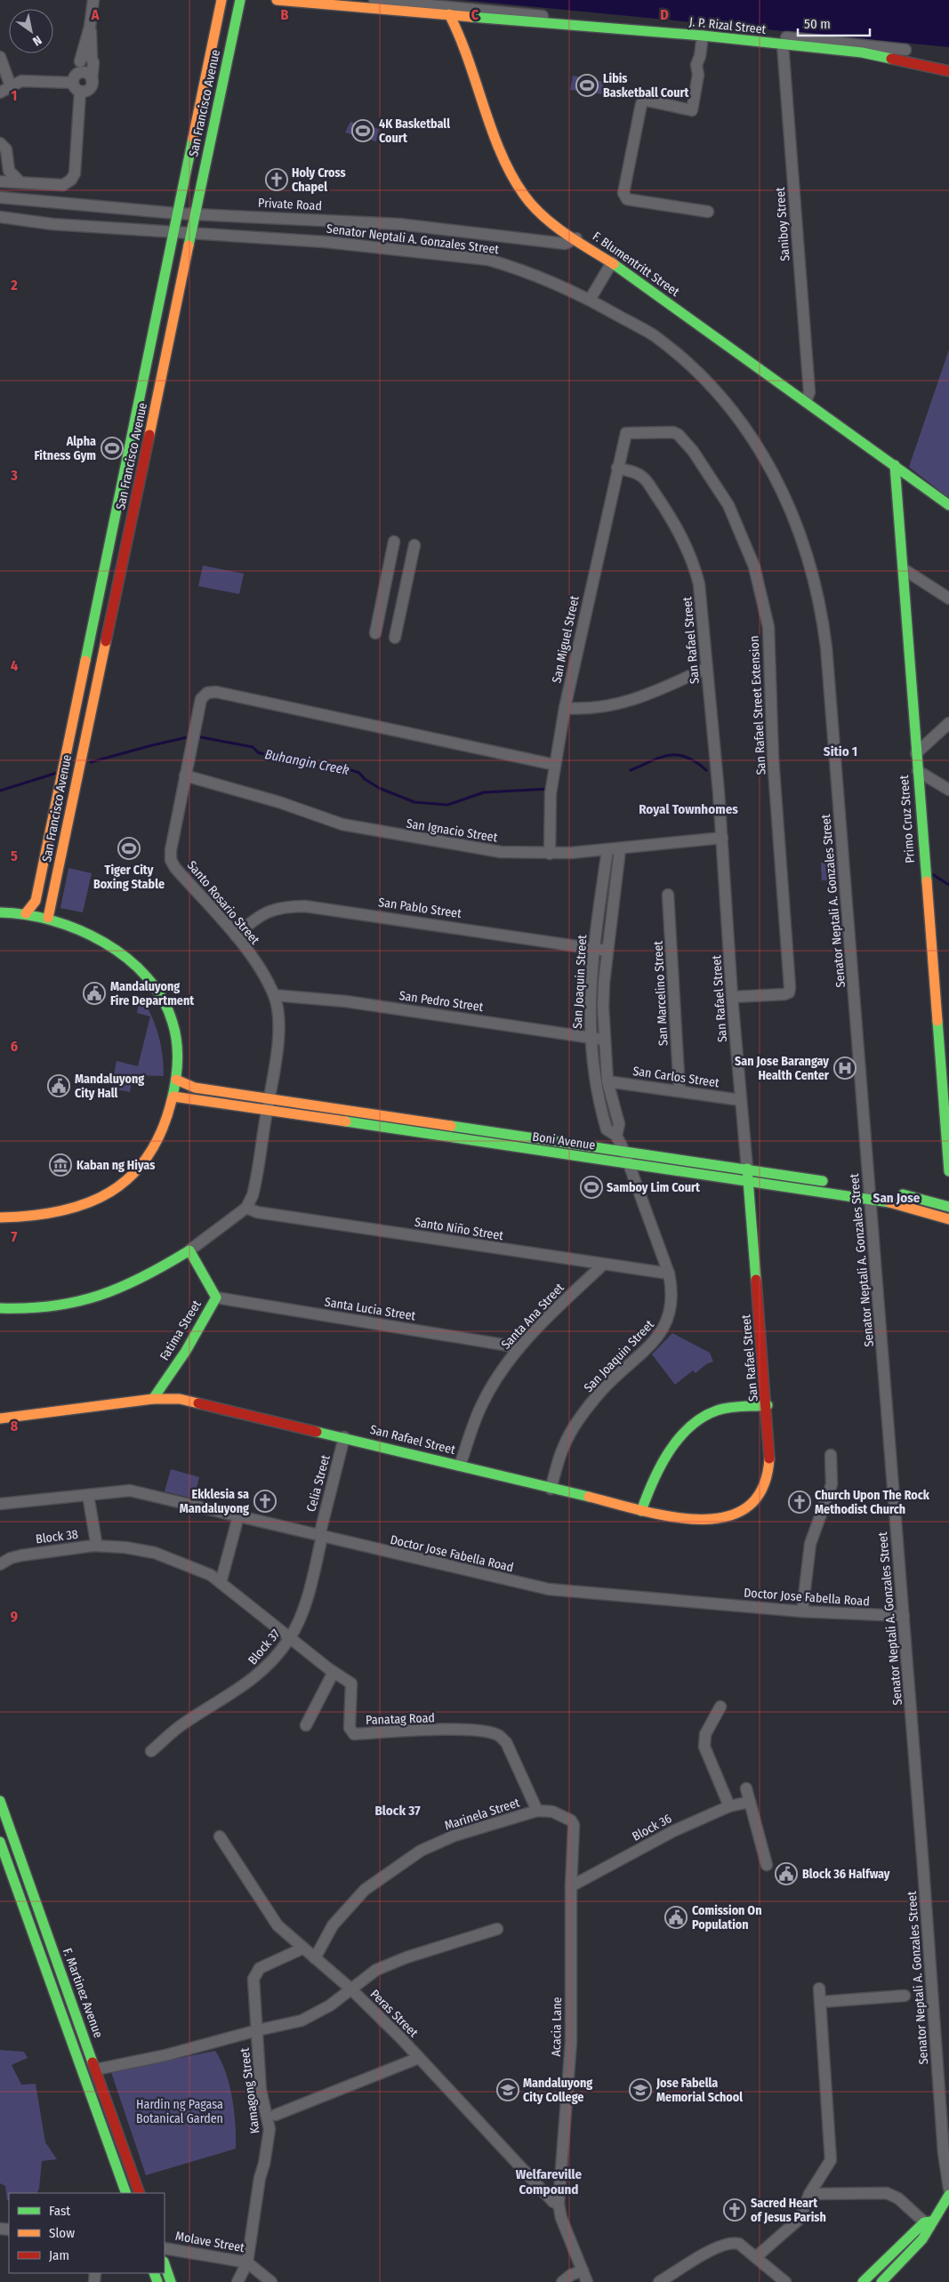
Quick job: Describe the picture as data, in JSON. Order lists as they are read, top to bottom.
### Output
{
  "streets": {
    "main road": [
      "J. P. Rizal Street",
      "San Francisco Avenue",
      "F. Blumentritt Street",
      "San Rafael Street",
      "Primo Cruz Street",
      "Santo Rosario Street",
      "Boni Avenue",
      "Fatima Street",
      "F. Martinez Avenue"
    ],
    "street": [
      "Private Road",
      "Saniboy Street",
      "Senator Neptali A. Gonzales Street",
      "San Miguel Street",
      "San Rafael Street Extension",
      "San Ignacio Street",
      "San Pablo Street",
      "San Joaquin Street",
      "San Marcelino Street",
      "San Pedro Street",
      "San Carlos Street",
      "Santo Niño Street",
      "Santa Lucia Street",
      "Santa Ana Street",
      "Celia Street",
      "Block 38",
      "Doctor Jose Fabella Road",
      "Block 37",
      "Panatag Road",
      "Marinela Street",
      "Block 36",
      "Peras Street",
      "Acacia Lane",
      "Kamagong Street",
      "Molave Street"
    ]
  },
  "crossings": [
    ["J. P. Rizal Street", "Saniboy Street"],
    ["J. P. Rizal Street", "F. Blumentritt Street"],
    ["San Francisco Avenue", "Private Road"],
    ["San Francisco Avenue", "Senator Neptali A. Gonzales Street"],
    ["Private Road", "F. Blumentritt Street"],
    ["Saniboy Street", "F. Blumentritt Street"],
    ["Senator Neptali A. Gonzales Street", "Boni Avenue"],
    ["Senator Neptali A. Gonzales Street", "Doctor Jose Fabella Road"],
    ["F. Blumentritt Street", "Primo Cruz Street"],
    ["San Miguel Street", "San Rafael Street"],
    ["San Miguel Street", "San Rafael Street Extension"],
    ["San Miguel Street", "San Ignacio Street"],
    ["San Miguel Street", "Santo Rosario Street"],
    ["San Rafael Street", "San Rafael Street Extension"],
    ["San Rafael Street", "San Ignacio Street"],
    ["San Rafael Street", "San Joaquin Street"],
    ["San Rafael Street", "San Carlos Street"],
    ["San Rafael Street", "Boni Avenue"],
    ["San Rafael Street", "Santa Ana Street"],
    ["San Rafael Street", "Fatima Street"],
    ["San Rafael Street", "Celia Street"],
    ["San Ignacio Street", "Santo Rosario Street"],
    ["San Ignacio Street", "San Joaquin Street"],
    ["Santo Rosario Street", "San Pablo Street"],
    ["Santo Rosario Street", "San Pedro Street"],
    ["Santo Rosario Street", "Boni Avenue"],
    ["Santo Rosario Street", "Santo Niño Street"],
    ["Santo Rosario Street", "Fatima Street"],
    ["San Pablo Street", "San Joaquin Street"],
    ["San Joaquin Street", "San Pedro Street"],
    ["San Joaquin Street", "San Carlos Street"],
    ["San Joaquin Street", "Boni Avenue"],
    ["San Joaquin Street", "Santo Niño Street"],
    ["San Marcelino Street", "San Carlos Street"],
    ["Santo Niño Street", "Santa Ana Street"],
    ["Santa Lucia Street", "Santa Ana Street"],
    ["Santa Lucia Street", "Fatima Street"],
    ["Celia Street", "Doctor Jose Fabella Road"],
    ["Celia Street", "Block 37"],
    ["Block 38", "Doctor Jose Fabella Road"],
    ["Block 38", "Panatag Road"],
    ["Doctor Jose Fabella Road", "Block 37"],
    ["Block 37", "Panatag Road"],
    ["Panatag Road", "Marinela Street"],
    ["Marinela Street", "Peras Street"],
    ["Marinela Street", "Acacia Lane"],
    ["Block 36", "Acacia Lane"],
    ["Peras Street", "Acacia Lane"],
    ["Peras Street", "Kamagong Street"],
    ["Kamagong Street", "Molave Street"]
  ],
  "districts": [
    "Sitio 1",
    "Royal Townhomes",
    "San Jose",
    "Block 37",
    "Welfareville Compound"
  ],
  "water": ["Buhangin Creek"],
  "parks": ["Hardin ng Pagasa Botanical Garden"],
  "places": {
    "sports": [
      "Libis Basketball Court",
      "4K Basketball Court",
      "Alpha Fitness Gym",
      "Tiger City Boxing Stable",
      "Samboy Lim Court"
    ],
    "church": [
      "Holy Cross Chapel",
      "Ekklesia sa Mandaluyong",
      "Church Upon The Rock Methodist Church",
      "Sacred Heart of Jesus Parish"
    ],
    "public building": [
      "Mandaluyong Fire Department",
      "Mandaluyong City Hall",
      "Block 36 Halfway",
      "Comission On Population"
    ],
    "hospital": ["San Jose Barangay Health Center"],
    "museum": ["Kaban ng Hiyas"],
    "school or university": ["Mandaluyong City College", "Jose Fabella Memorial School"]
  },
  "legend": ["Fast", "Slow", "Jam"],
  "scale_bar": "50 m",
  "north": "bottom right",
  "grid": {
    "columns": [
      "A",
      "B",
      "C",
      "D"
    ],
    "rows": [
      "1",
      "2",
      "3",
      "4",
      "5",
      "6",
      "7",
      "8",
      "9"
    ]
  }
}
